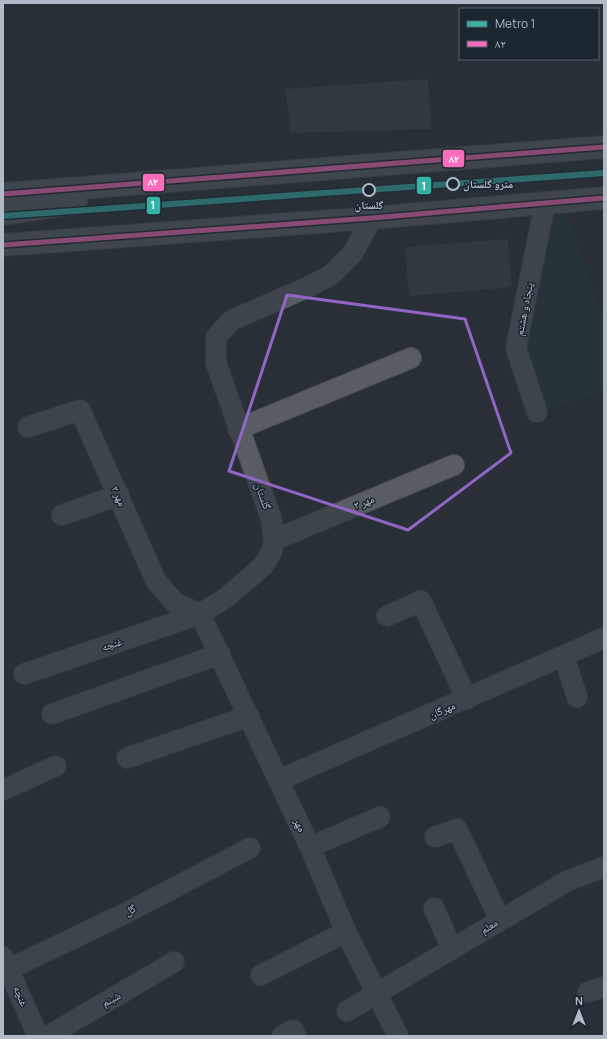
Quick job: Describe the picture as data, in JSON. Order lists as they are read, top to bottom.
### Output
{
  "streets": {
    "street": [
      "پنجاه و هشتم",
      "مهر ۲",
      "گلستان",
      "مهر ۳",
      "غنچه",
      "مهرگان",
      "مهر",
      "گل",
      "معلم",
      "شبنم"
    ]
  },
  "crossings": [
    ["مهر ۲", "گلستان"],
    ["مهر ۲", "غنچه"],
    ["مهر ۲", "مهر"],
    ["گلستان", "مهر ۳"],
    ["گلستان", "غنچه"],
    ["گلستان", "مهر"],
    ["غنچه", "مهر"],
    ["غنچه", "گل"],
    ["مهرگان", "مهر"],
    ["مهر", "معلم"]
  ],
  "places": ["مترو گلستان", "گلستان"],
  "lines": ["transit line ۸۲", "metro line 1"],
  "legend": ["Metro 1", "۸۲"],
  "north": "top"
}
